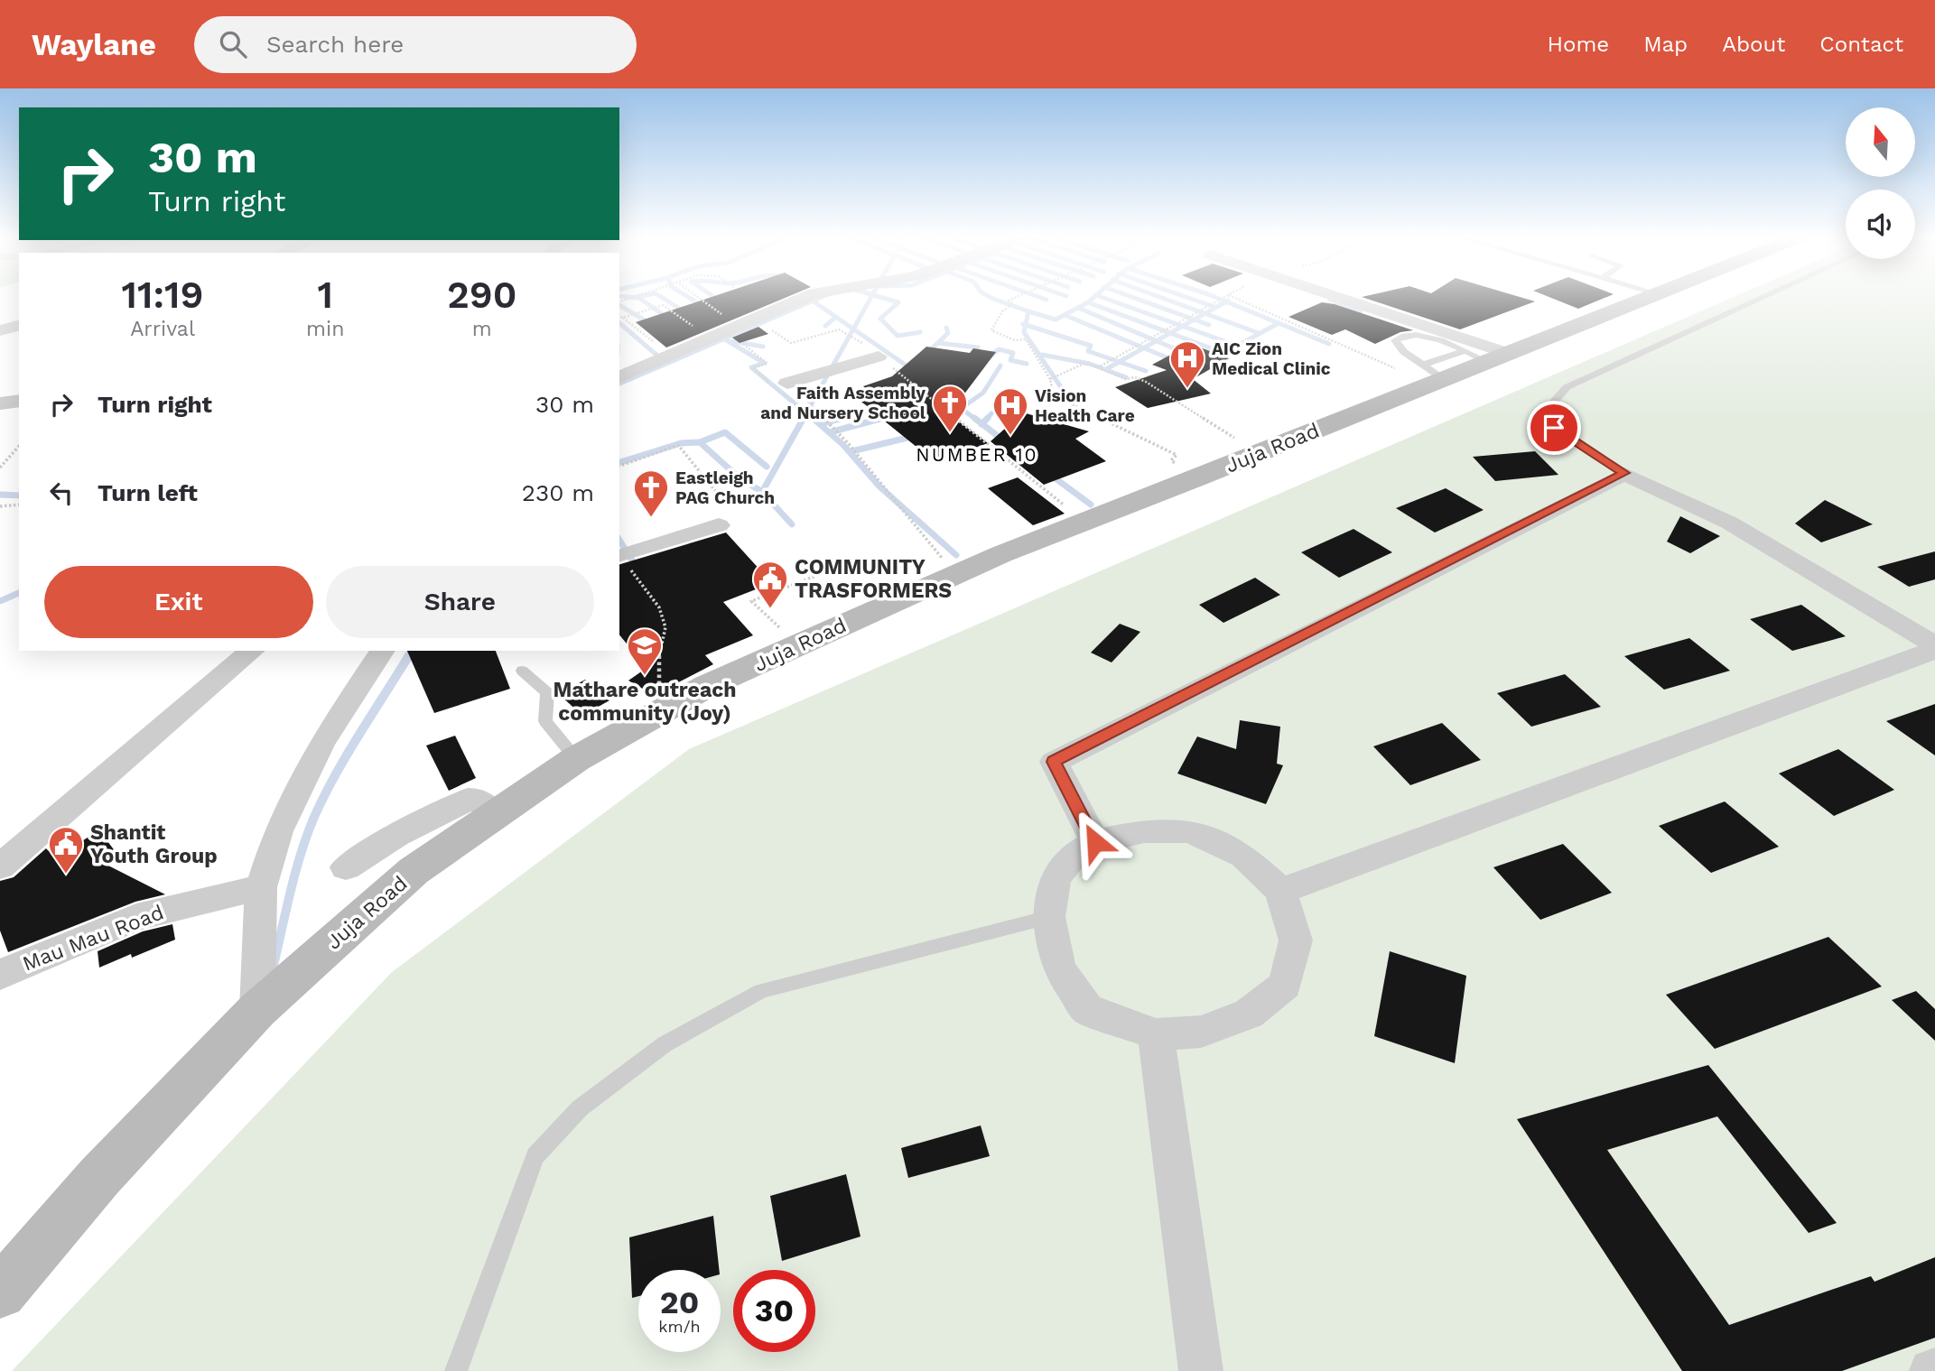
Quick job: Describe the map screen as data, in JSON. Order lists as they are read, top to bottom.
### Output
{
  "streets": {
    "main road": ["Juja Road"],
    "street": ["Mau Mau Road"]
  },
  "districts": ["NUMBER 10"],
  "places": {
    "hospital": ["AIC Zion Medical Clinic", "Vision Health Care"],
    "church": ["Faith Assembly and Nursery School", "Eastleigh PAG Church"],
    "public building": ["COMMUNITY TRASFORMERS", "Shantit Youth Group"],
    "school or university": ["Mathare outreach community (Joy)"]
  },
  "north": "top",
  "page": {
    "header": "Waylane",
    "search": "Search here",
    "nav": [
      "Home",
      "Map",
      "About",
      "Contact"
    ],
    "turn": ["30 m", "Turn right"],
    "eta": [
      "11:19",
      "Arrival",
      "1",
      "min",
      "290",
      "m"
    ],
    "list": [
      {
        "name": "Turn right",
        "value": "30 m"
      },
      {
        "name": "Turn left",
        "value": "230 m"
      }
    ],
    "buttons": ["Exit", "Share"],
    "speed": "20 km/h",
    "limit": "30"
  }
}
